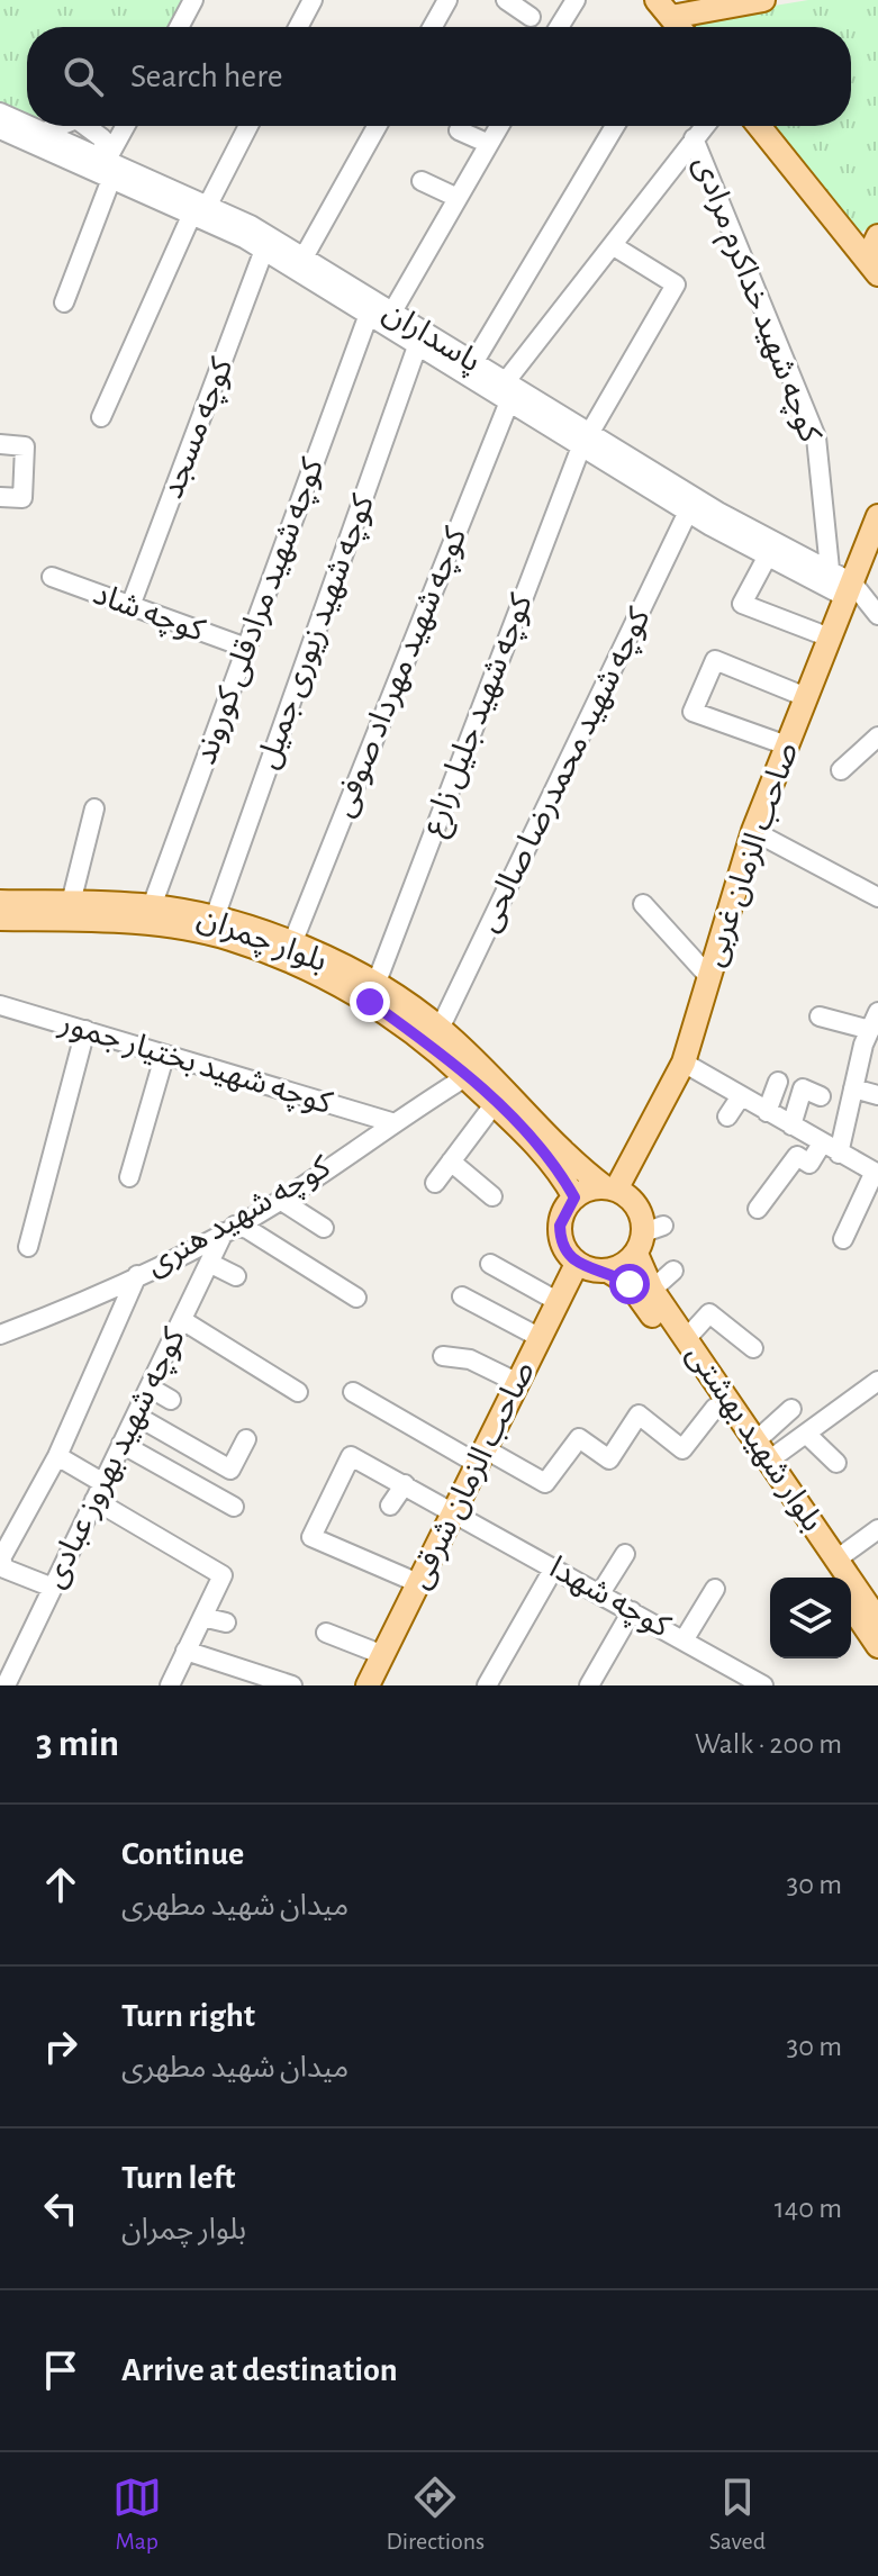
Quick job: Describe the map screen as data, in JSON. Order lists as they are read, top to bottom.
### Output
{
  "streets": {
    "main road": [
      "صاحب الزمان غربی",
      "بلوار چمران",
      "بلوار شهید بهشتی",
      "صاحب الزمان شرقی"
    ],
    "street": [
      "کوچه شهید خداکرم مرادی",
      "پاسداران",
      "کوچه مسجد",
      "کوچه شهید مرادقلی کوروند",
      "کوچه شاد",
      "کوچه شهید زیوری جمیل",
      "کوچه شهید مهرداد صوفی",
      "کوچه شهید جلیل زارع",
      "کوچه شهید محمدرضا صالحی",
      "کوچه شهید بختیار جمور",
      "کوچه شهید هنری",
      "کوچه شهید بهروز عبادی",
      "کوچه شهدا"
    ]
  },
  "crossings": [
    ["کوچه شهید خداکرم مرادی", "پاسداران"],
    ["پاسداران", "کوچه مسجد"],
    ["پاسداران", "کوچه شهید مرادقلی کوروند"],
    ["پاسداران", "کوچه شهید زیوری جمیل"],
    ["پاسداران", "کوچه شهید مهرداد صوفی"],
    ["پاسداران", "کوچه شهید جلیل زارع"],
    ["پاسداران", "کوچه شهید محمدرضا صالحی"],
    ["پاسداران", "صاحب الزمان غربی"],
    ["کوچه مسجد", "کوچه شاد"],
    ["کوچه شهید مرادقلی کوروند", "کوچه شاد"],
    ["کوچه شهید مرادقلی کوروند", "بلوار چمران"],
    ["کوچه شهید زیوری جمیل", "بلوار چمران"],
    ["کوچه شهید مهرداد صوفی", "بلوار چمران"],
    ["کوچه شهید جلیل زارع", "بلوار چمران"],
    ["کوچه شهید محمدرضا صالحی", "بلوار چمران"],
    ["صاحب الزمان غربی", "بلوار چمران"],
    ["صاحب الزمان غربی", "بلوار شهید بهشتی"],
    ["صاحب الزمان غربی", "صاحب الزمان شرقی"],
    ["بلوار چمران", "کوچه شهید هنری"],
    ["بلوار چمران", "بلوار شهید بهشتی"],
    ["بلوار چمران", "صاحب الزمان شرقی"],
    ["کوچه شهید بختیار جمور", "کوچه شهید هنری"],
    ["کوچه شهید هنری", "کوچه شهید بهروز عبادی"],
    ["بلوار شهید بهشتی", "صاحب الزمان شرقی"],
    ["صاحب الزمان شرقی", "کوچه شهدا"]
  ],
  "page": {
    "search": "Search here",
    "heading": ["3 min", "Walk · 200 m"],
    "list": [
      ["Continue", "میدان شهید مطهری", "30 m"],
      ["Turn right", "میدان شهید مطهری", "30 m"],
      ["Turn left", "بلوار چمران", "140 m"],
      "Arrive at destination"
    ],
    "nav": ["Map", "Directions", "Saved"]
  }
}
